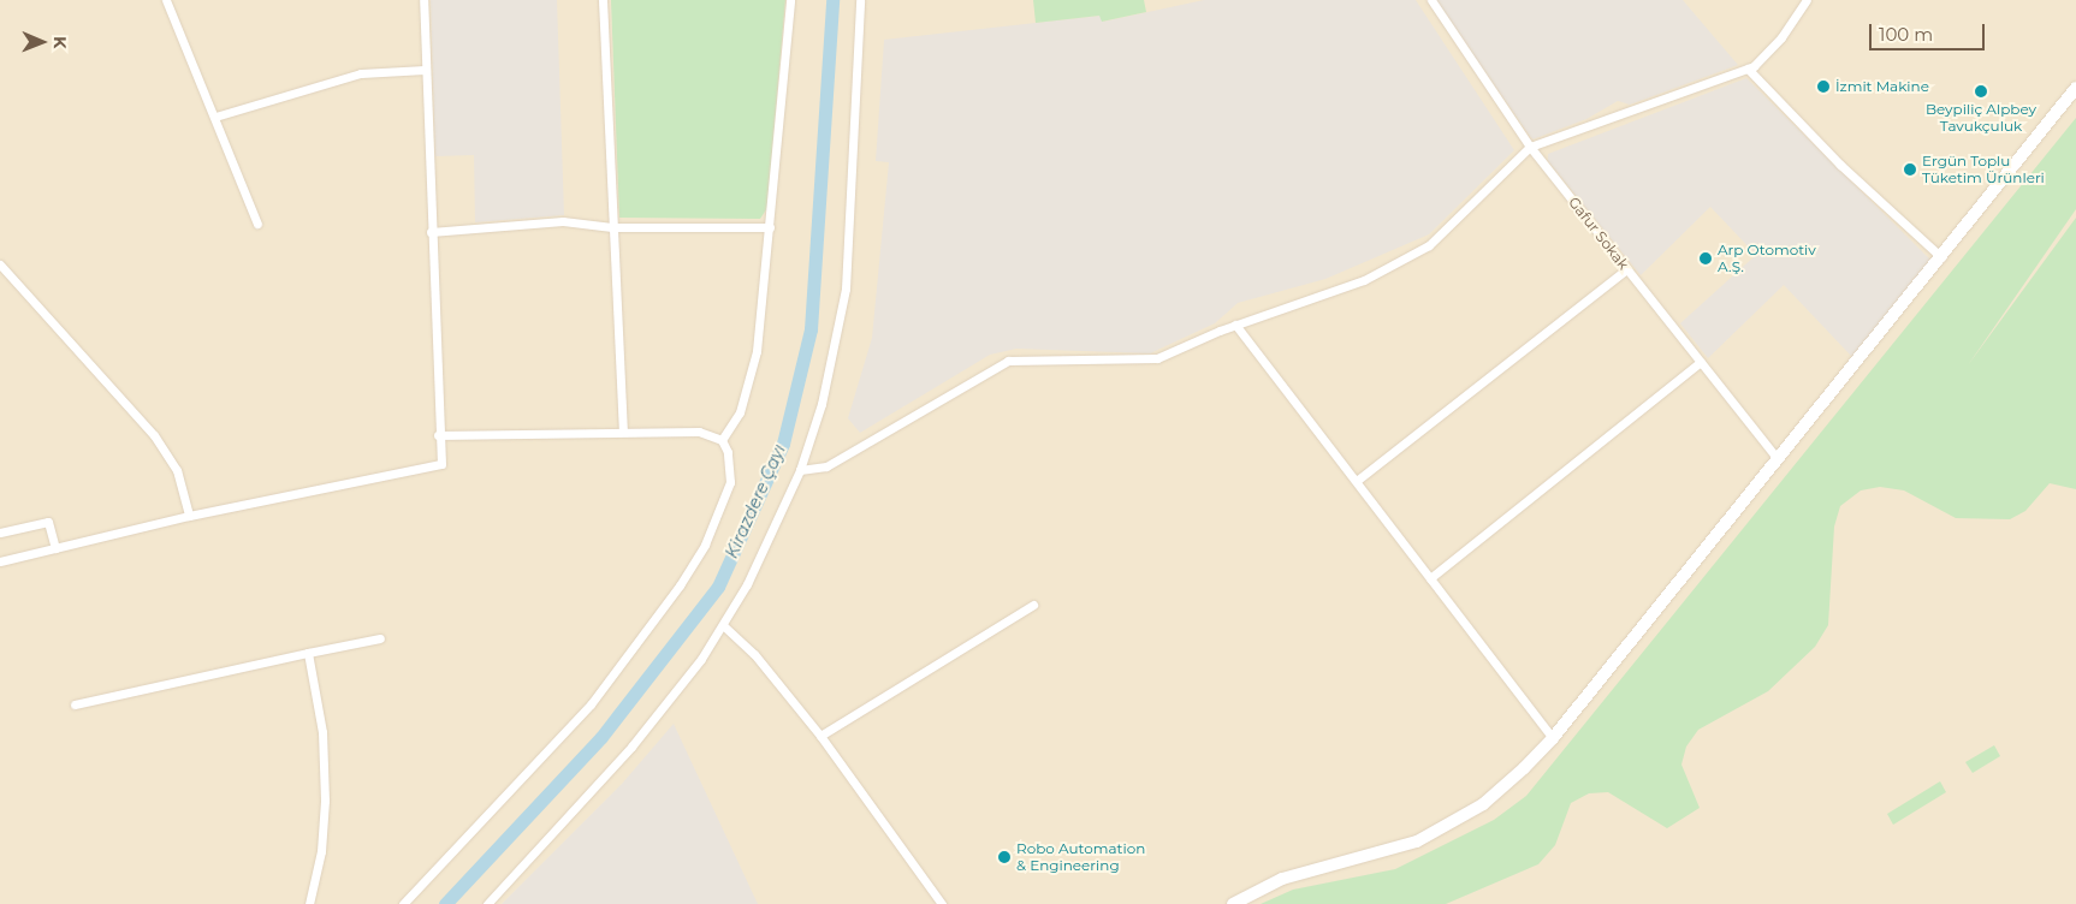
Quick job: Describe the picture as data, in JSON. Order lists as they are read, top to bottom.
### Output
{
  "streets": {
    "street": ["Gafur Sokak"]
  },
  "water": ["Kirazdere Çayı"],
  "places": [
    "İzmit Makine",
    "Beypiliç Alpbey Tavukçuluk",
    "Ergün Toplu Tüketim Ürünleri",
    "Arp Otomotiv A.Ş.",
    "Robo Automation & Engineering"
  ],
  "scale_bar": "100 m",
  "north": "right"
}
